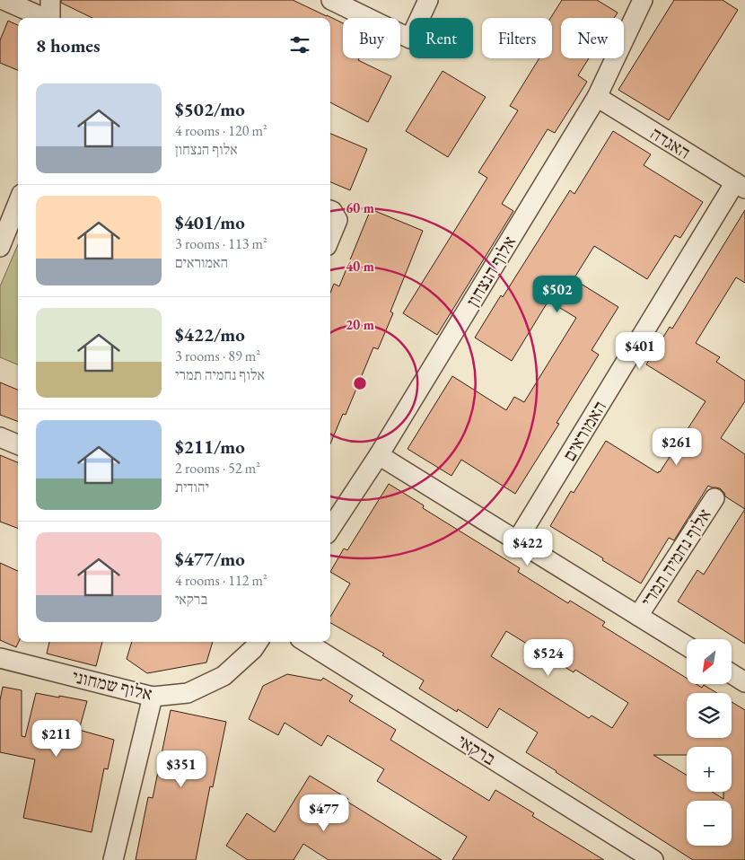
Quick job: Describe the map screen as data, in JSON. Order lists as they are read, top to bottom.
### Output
{
  "streets": {
    "street": [
      "האגדה",
      "אלוף הנצחון",
      "האמוראים",
      "אלוף נחמיה תמרי",
      "אלוף שמחוני",
      "ברקאי"
    ]
  },
  "crossings": [
    ["האגדה", "אלוף הנצחון"],
    ["האגדה", "האמוראים"],
    ["אלוף הנצחון", "אלוף נחמיה תמרי"],
    ["האמוראים", "אלוף נחמיה תמרי"]
  ],
  "north": "bottom left",
  "page": {
    "chip": [
      "Buy",
      "Rent",
      "Filters",
      "New"
    ],
    "heading": "8 homes",
    "list": [
      {
        "name": "$502/mo",
        "note": "4 rooms · 120 m² · אלוף הנצחון"
      },
      {
        "name": "$401/mo",
        "note": "3 rooms · 113 m² · האמוראים"
      },
      {
        "name": "$422/mo",
        "note": "3 rooms · 89 m² · אלוף נחמיה תמרי"
      },
      {
        "name": "$211/mo",
        "note": "2 rooms · 52 m² · יהודית"
      },
      {
        "name": "$477/mo",
        "note": "4 rooms · 112 m² · ברקאי"
      }
    ],
    "price": [
      "$502",
      "$401",
      "$261",
      "$422",
      "$524",
      "$211",
      "$351",
      "$477"
    ],
    "map_buttons": ["+", "−"]
  },
  "rings": ["60 m", "40 m", "20 m"]
}
